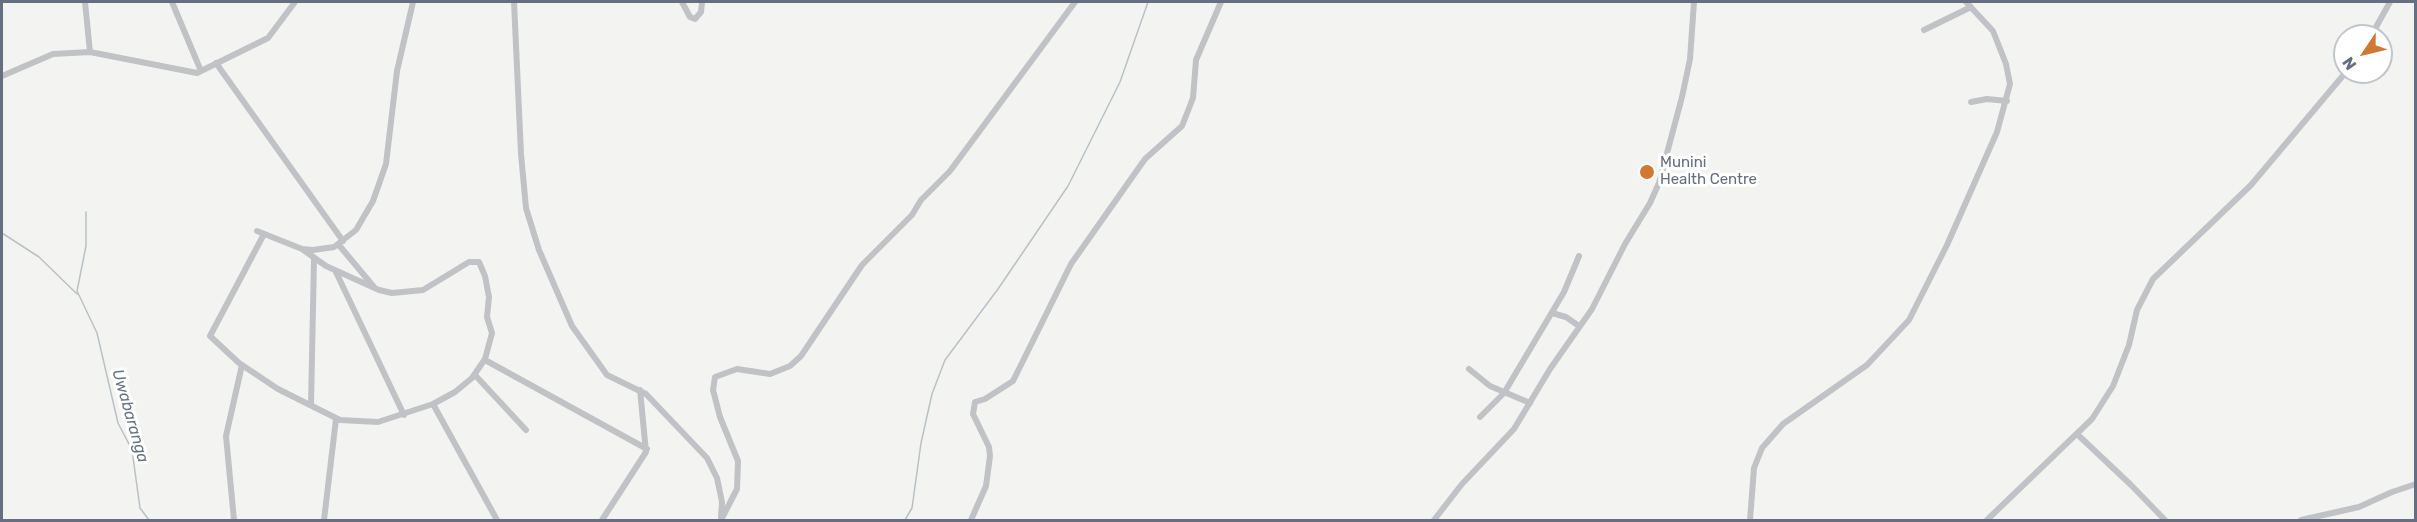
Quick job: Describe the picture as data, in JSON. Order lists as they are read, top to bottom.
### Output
{
  "water": ["Uwabaranga"],
  "places": ["Munini Health Centre"],
  "north": "bottom left"
}
